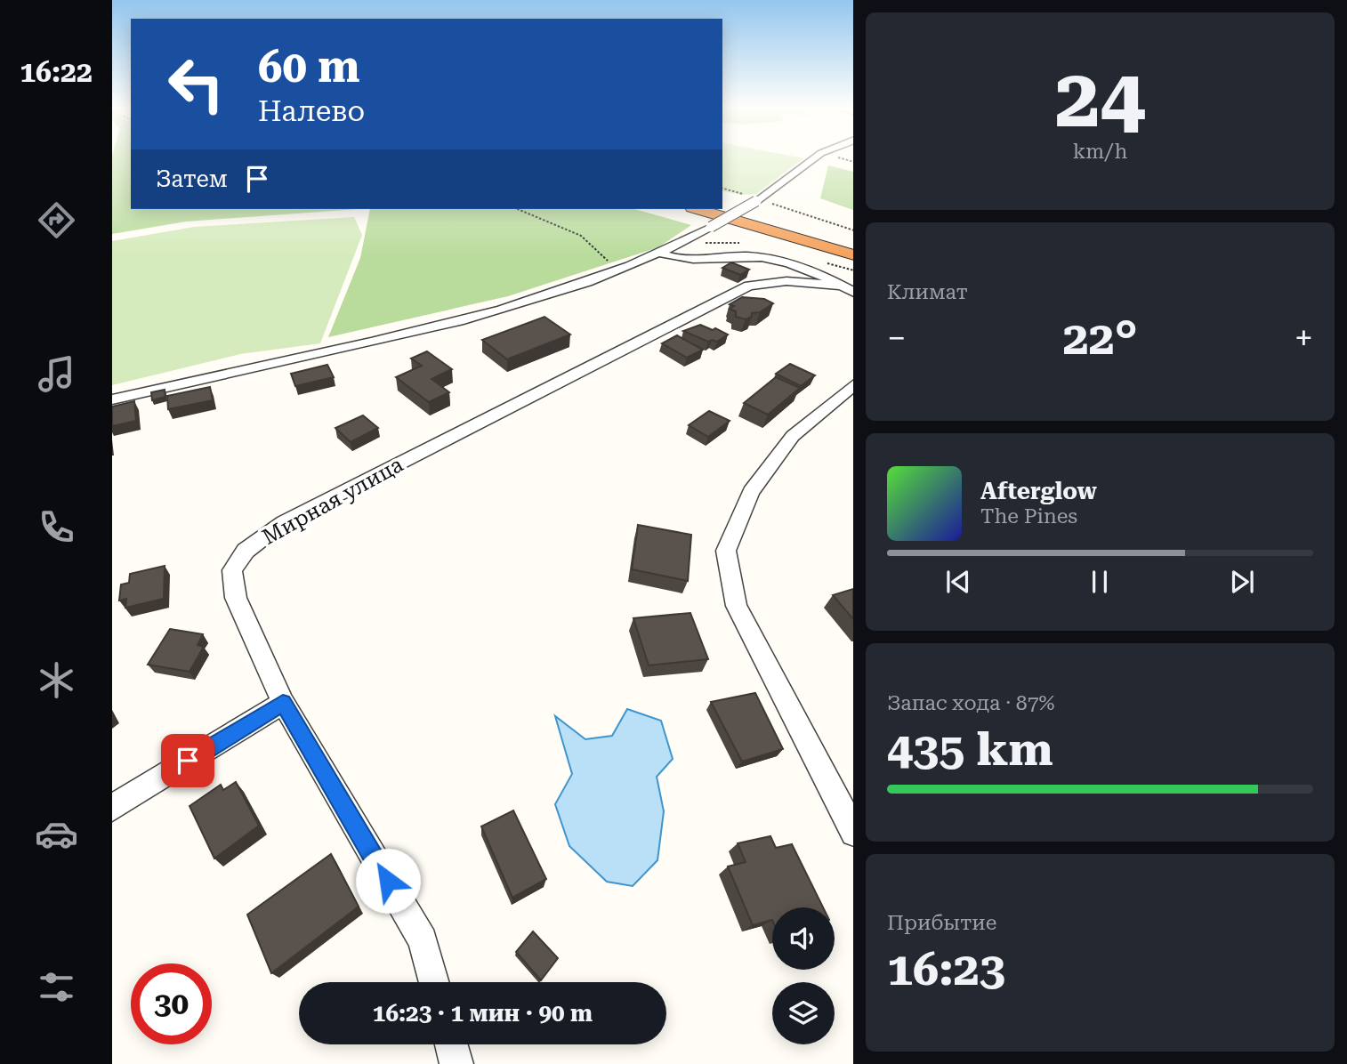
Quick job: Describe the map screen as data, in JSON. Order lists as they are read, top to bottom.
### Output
{
  "streets": {
    "street": ["Мирная улица"]
  },
  "page": {
    "tabs": "16:22",
    "tile": [
      ["24", "km/h"],
      "Климат",
      ["Запас хода · 87%", "435 km"],
      ["Прибытие", "16:23"]
    ],
    "turn": ["60 m", "Налево"],
    "then": "Затем",
    "heat": ["−", "22°", "+"],
    "song": ["Afterglow", "The Pines"],
    "limit": "30",
    "trip": "16:23 · 1 мин · 90 m"
  }
}
